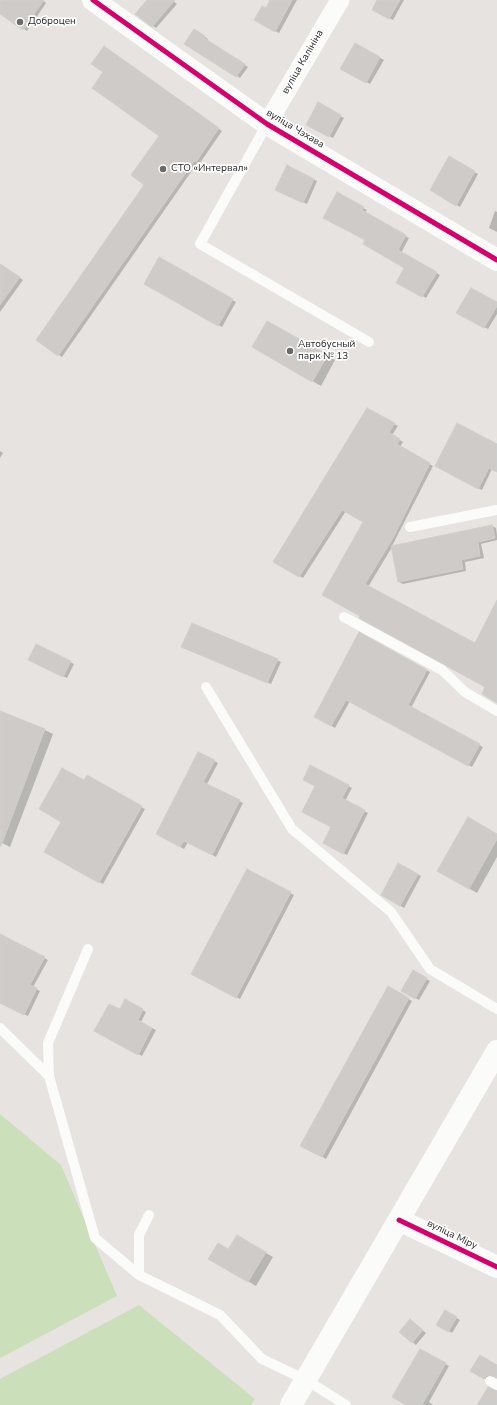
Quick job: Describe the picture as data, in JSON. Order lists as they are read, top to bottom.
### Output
{
  "streets": {
    "street": ["вуліца Калініна", "вуліца Чэхава", "вуліца Міру"]
  },
  "crossings": [
    ["вуліца Калініна", "вуліца Чэхава"]
  ],
  "places": ["Доброцен", "СТО «Интервал»", "Автобусный парк № 13"]
}
